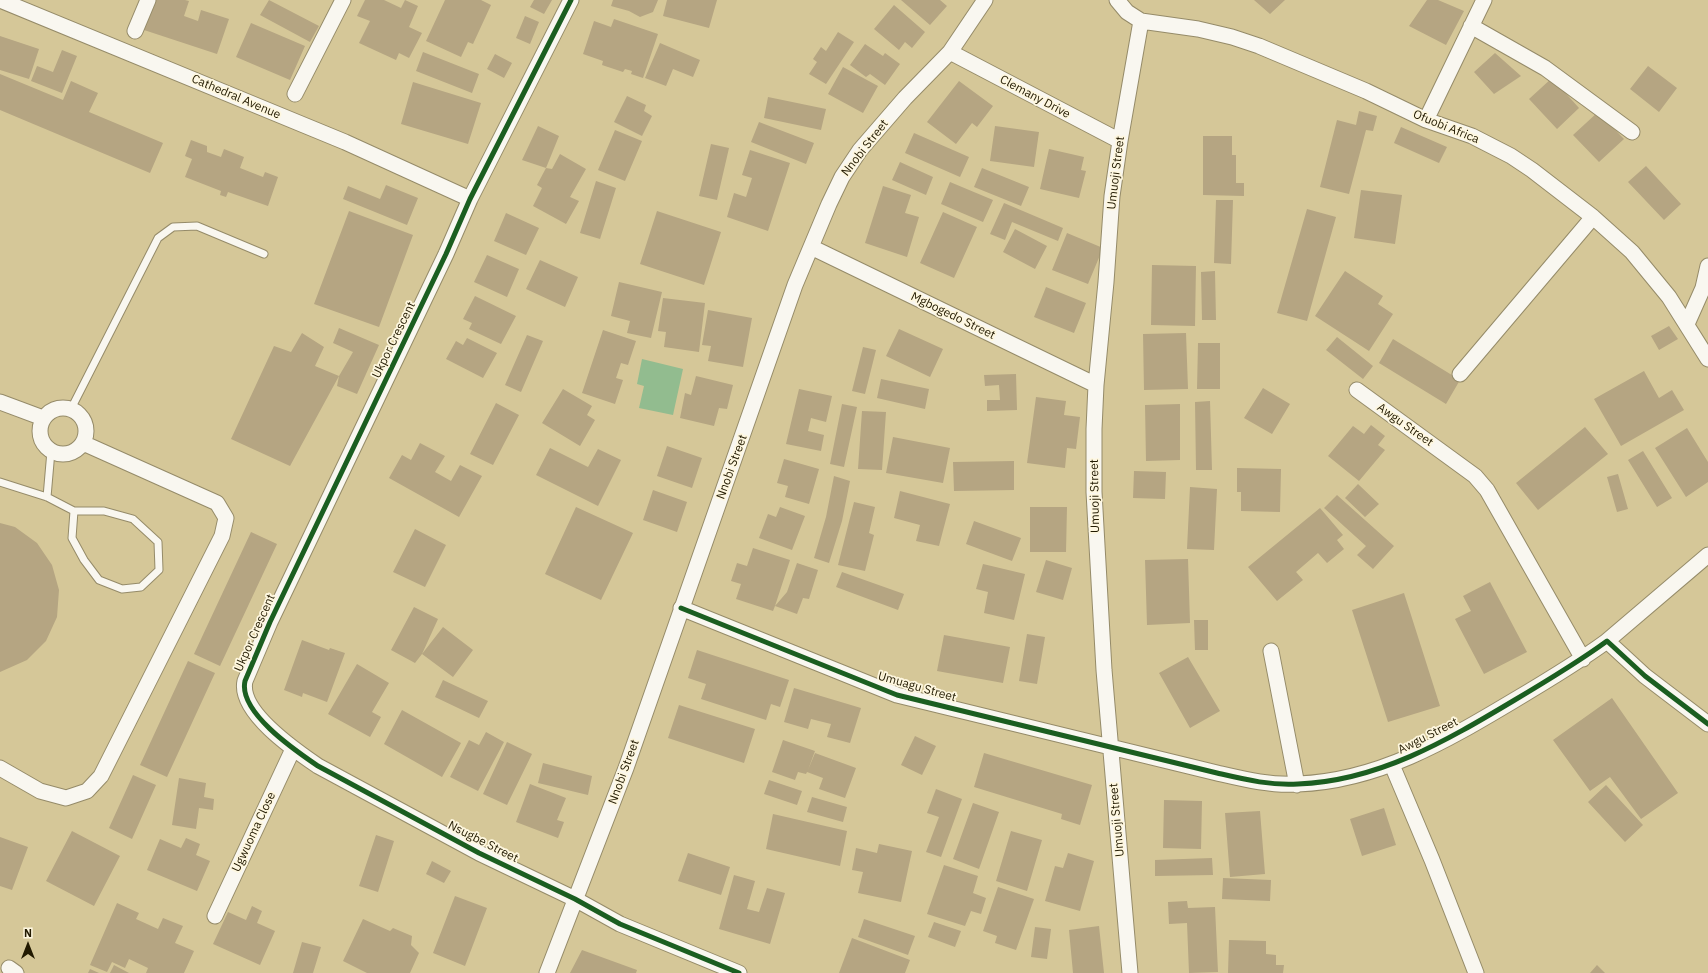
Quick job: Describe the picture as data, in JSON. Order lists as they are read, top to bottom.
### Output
{
  "streets": {
    "street": [
      "Cathedral Avenue",
      "Clemany Drive",
      "Ofuobi Africa",
      "Nnobi Street",
      "Umuoji Street",
      "Mgbogedo Street",
      "Ukpor Crescent",
      "Awgu Street",
      "Umuagu Street",
      "Ugwuoma Close",
      "Nsugbe Street"
    ]
  },
  "crossings": [
    ["Cathedral Avenue", "Ukpor Crescent"],
    ["Clemany Drive", "Nnobi Street"],
    ["Clemany Drive", "Umuoji Street"],
    ["Ofuobi Africa", "Umuoji Street"],
    ["Nnobi Street", "Mgbogedo Street"],
    ["Nnobi Street", "Umuagu Street"],
    ["Nnobi Street", "Nsugbe Street"],
    ["Umuoji Street", "Mgbogedo Street"],
    ["Umuoji Street", "Awgu Street"],
    ["Umuoji Street", "Umuagu Street"],
    ["Ukpor Crescent", "Nsugbe Street"],
    ["Awgu Street", "Umuagu Street"],
    ["Ugwuoma Close", "Nsugbe Street"]
  ],
  "north": "top"
}
